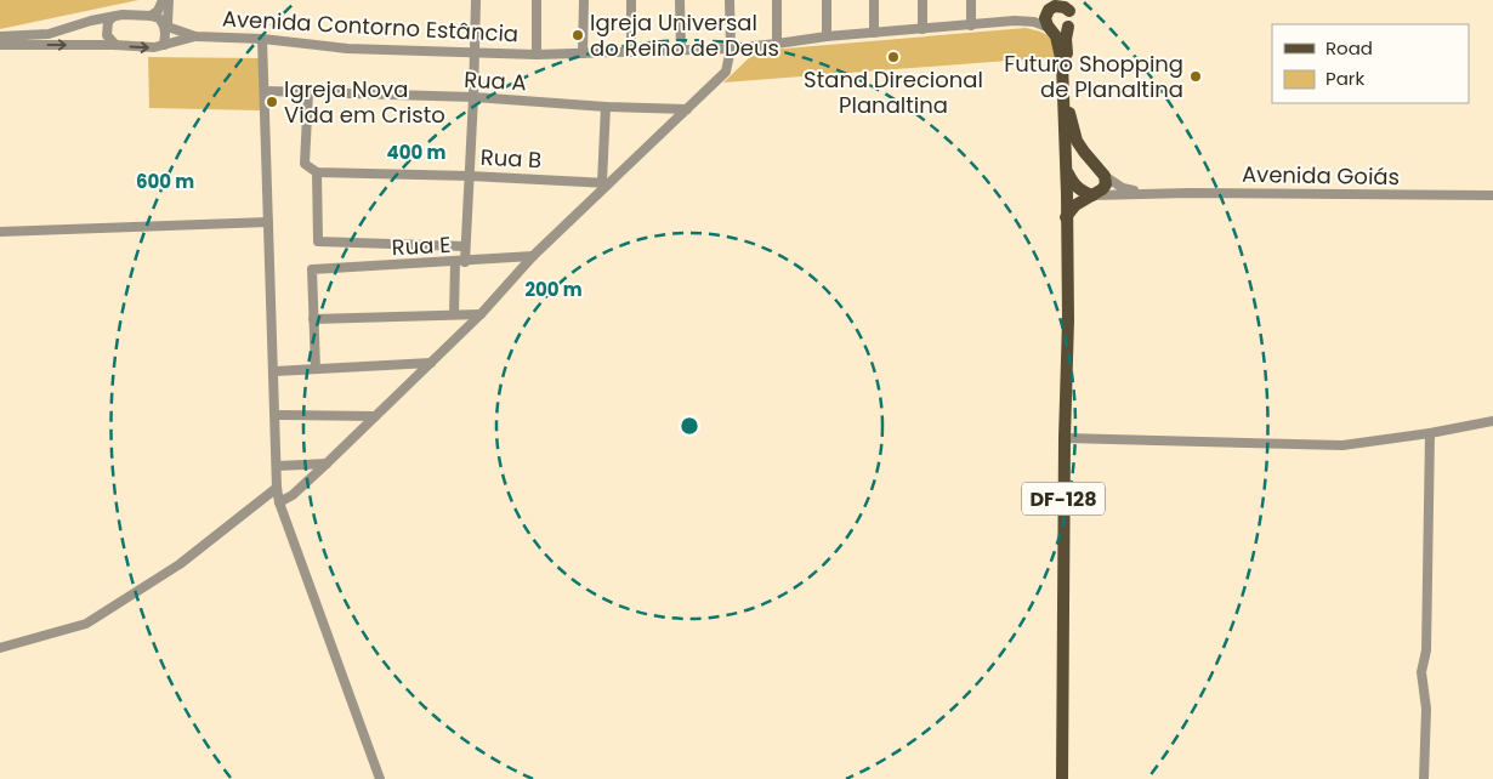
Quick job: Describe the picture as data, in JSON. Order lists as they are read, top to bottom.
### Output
{
  "streets": {
    "main road": ["DF-128"],
    "street": [
      "Avenida Contorno Estância",
      "Rua A",
      "Rua B",
      "Avenida Goiás",
      "Rua E"
    ]
  },
  "crossings": [
    ["Avenida Contorno Estância", "DF-128"]
  ],
  "places": [
    "Igreja Universal do Reino de Deus",
    "Stand Direcional Planaltina",
    "Futuro Shopping de Planaltina",
    "Igreja Nova Vida em Cristo"
  ],
  "legend": ["Road", "Park"],
  "rings": ["400 m", "600 m", "200 m"]
}
